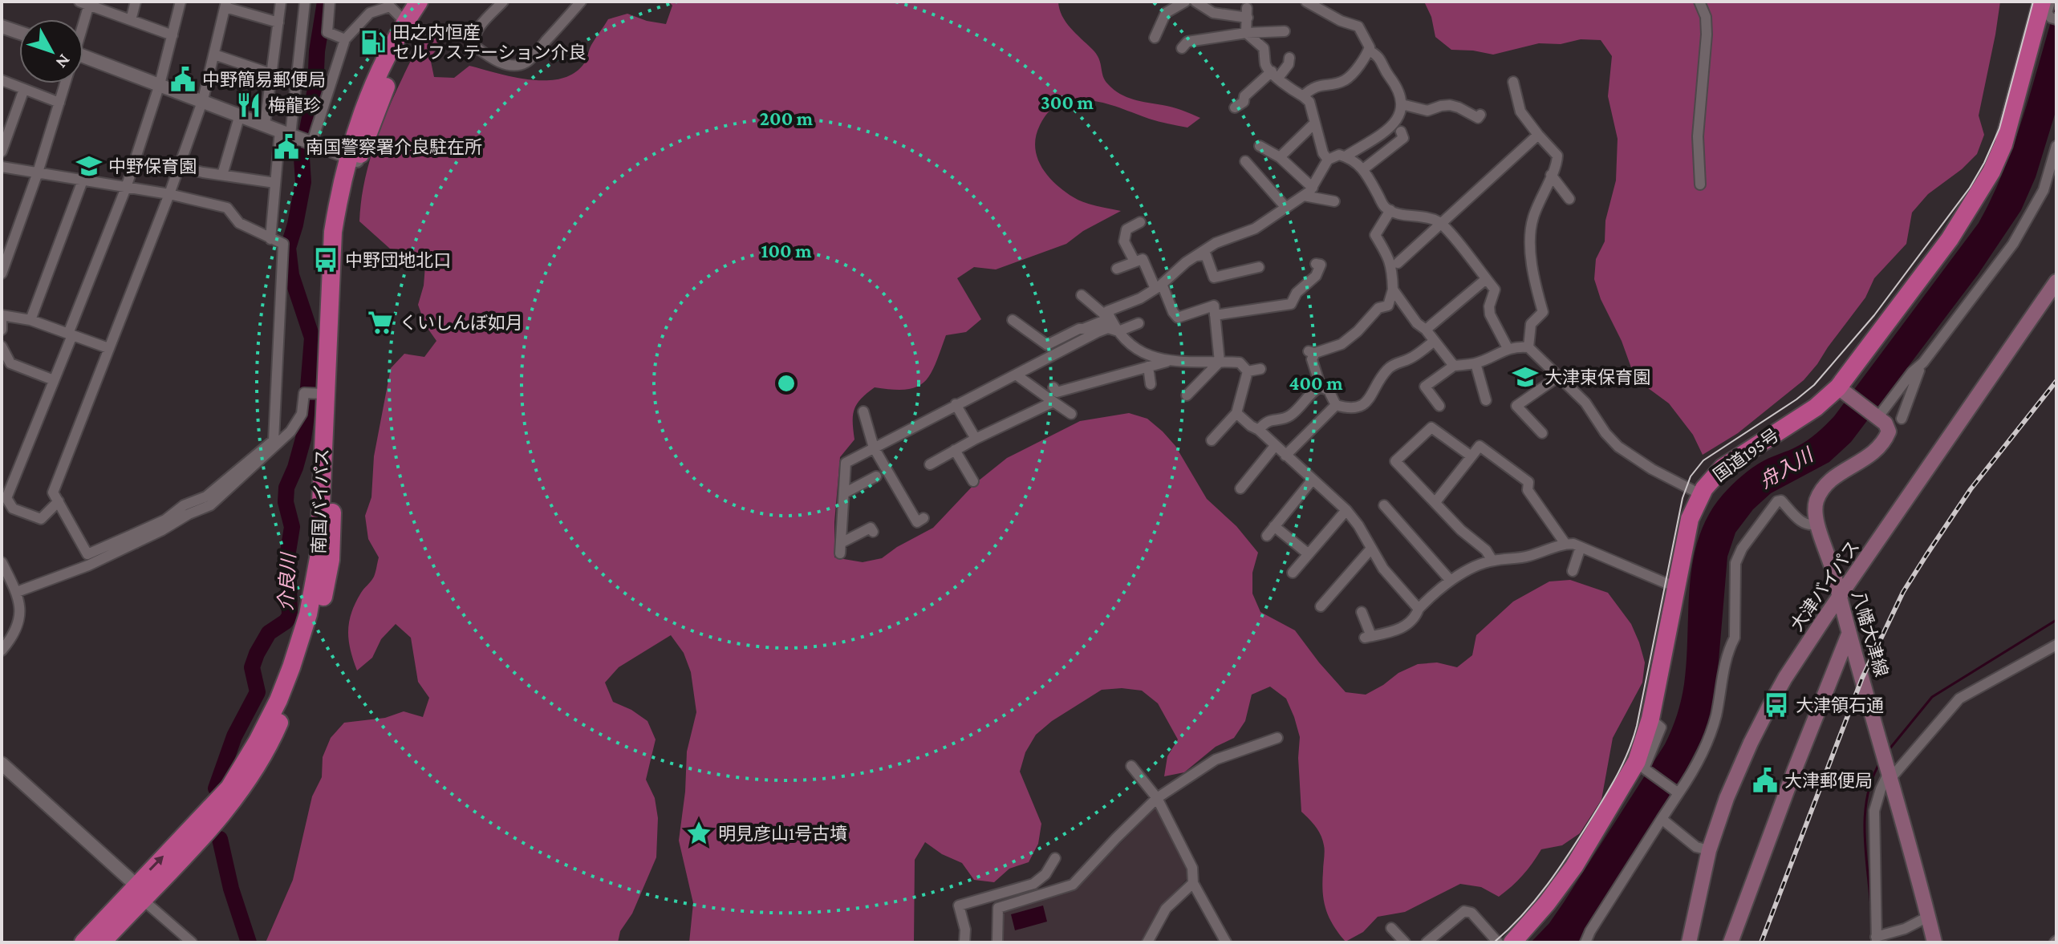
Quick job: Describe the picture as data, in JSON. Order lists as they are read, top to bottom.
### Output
{
  "streets": {
    "highway": ["国道195号", "南国バイパス"],
    "main road": ["大津バイパス", "八幡大津線"]
  },
  "crossings": [
    ["大津バイパス", "八幡大津線"]
  ],
  "water": ["舟入川", "介良川"],
  "places": {
    "fuel station": ["田之内恒産 セルフステーション介良"],
    "public building": ["中野簡易郵便局", "南国警察署介良駐在所", "大津郵便局"],
    "restaurant": ["梅龍珍"],
    "school or university": ["中野保育園", "大津東保育園"],
    "bus stop": ["中野団地北口", "大津領石通"],
    "supermarket": ["くいしんぼ如月"],
    "place": ["明見彦山1号古墳"]
  },
  "north": "bottom right",
  "rings": [
    "300 m",
    "200 m",
    "100 m",
    "400 m"
  ]
}
